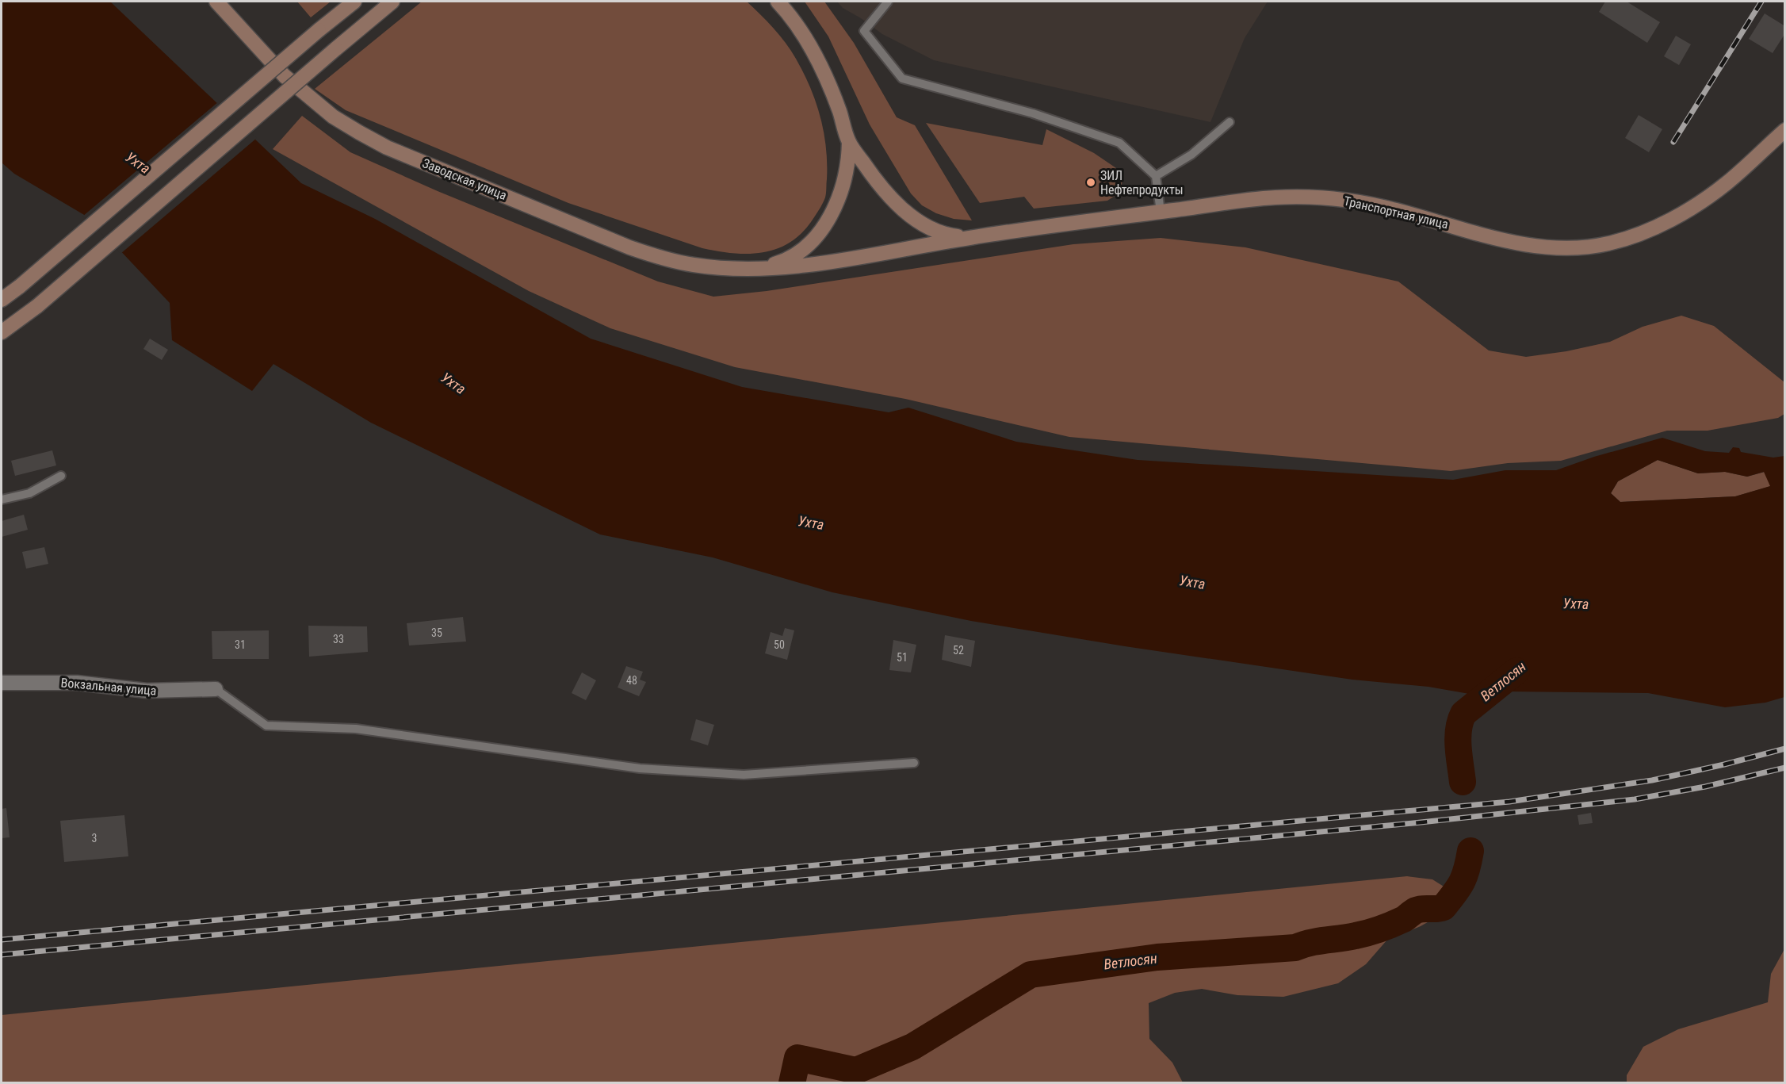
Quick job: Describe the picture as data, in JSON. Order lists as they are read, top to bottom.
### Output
{
  "streets": {
    "street": ["Заводская улица", "Транспортная улица", "Вокзальная улица"]
  },
  "water": ["Ухта", "Ветлосян"],
  "places": ["ЗИЛ Нефтепродукты"],
  "house_numbers": [
    "35",
    "33",
    "31",
    "50",
    "52",
    "51",
    "48",
    "3"
  ]
}
